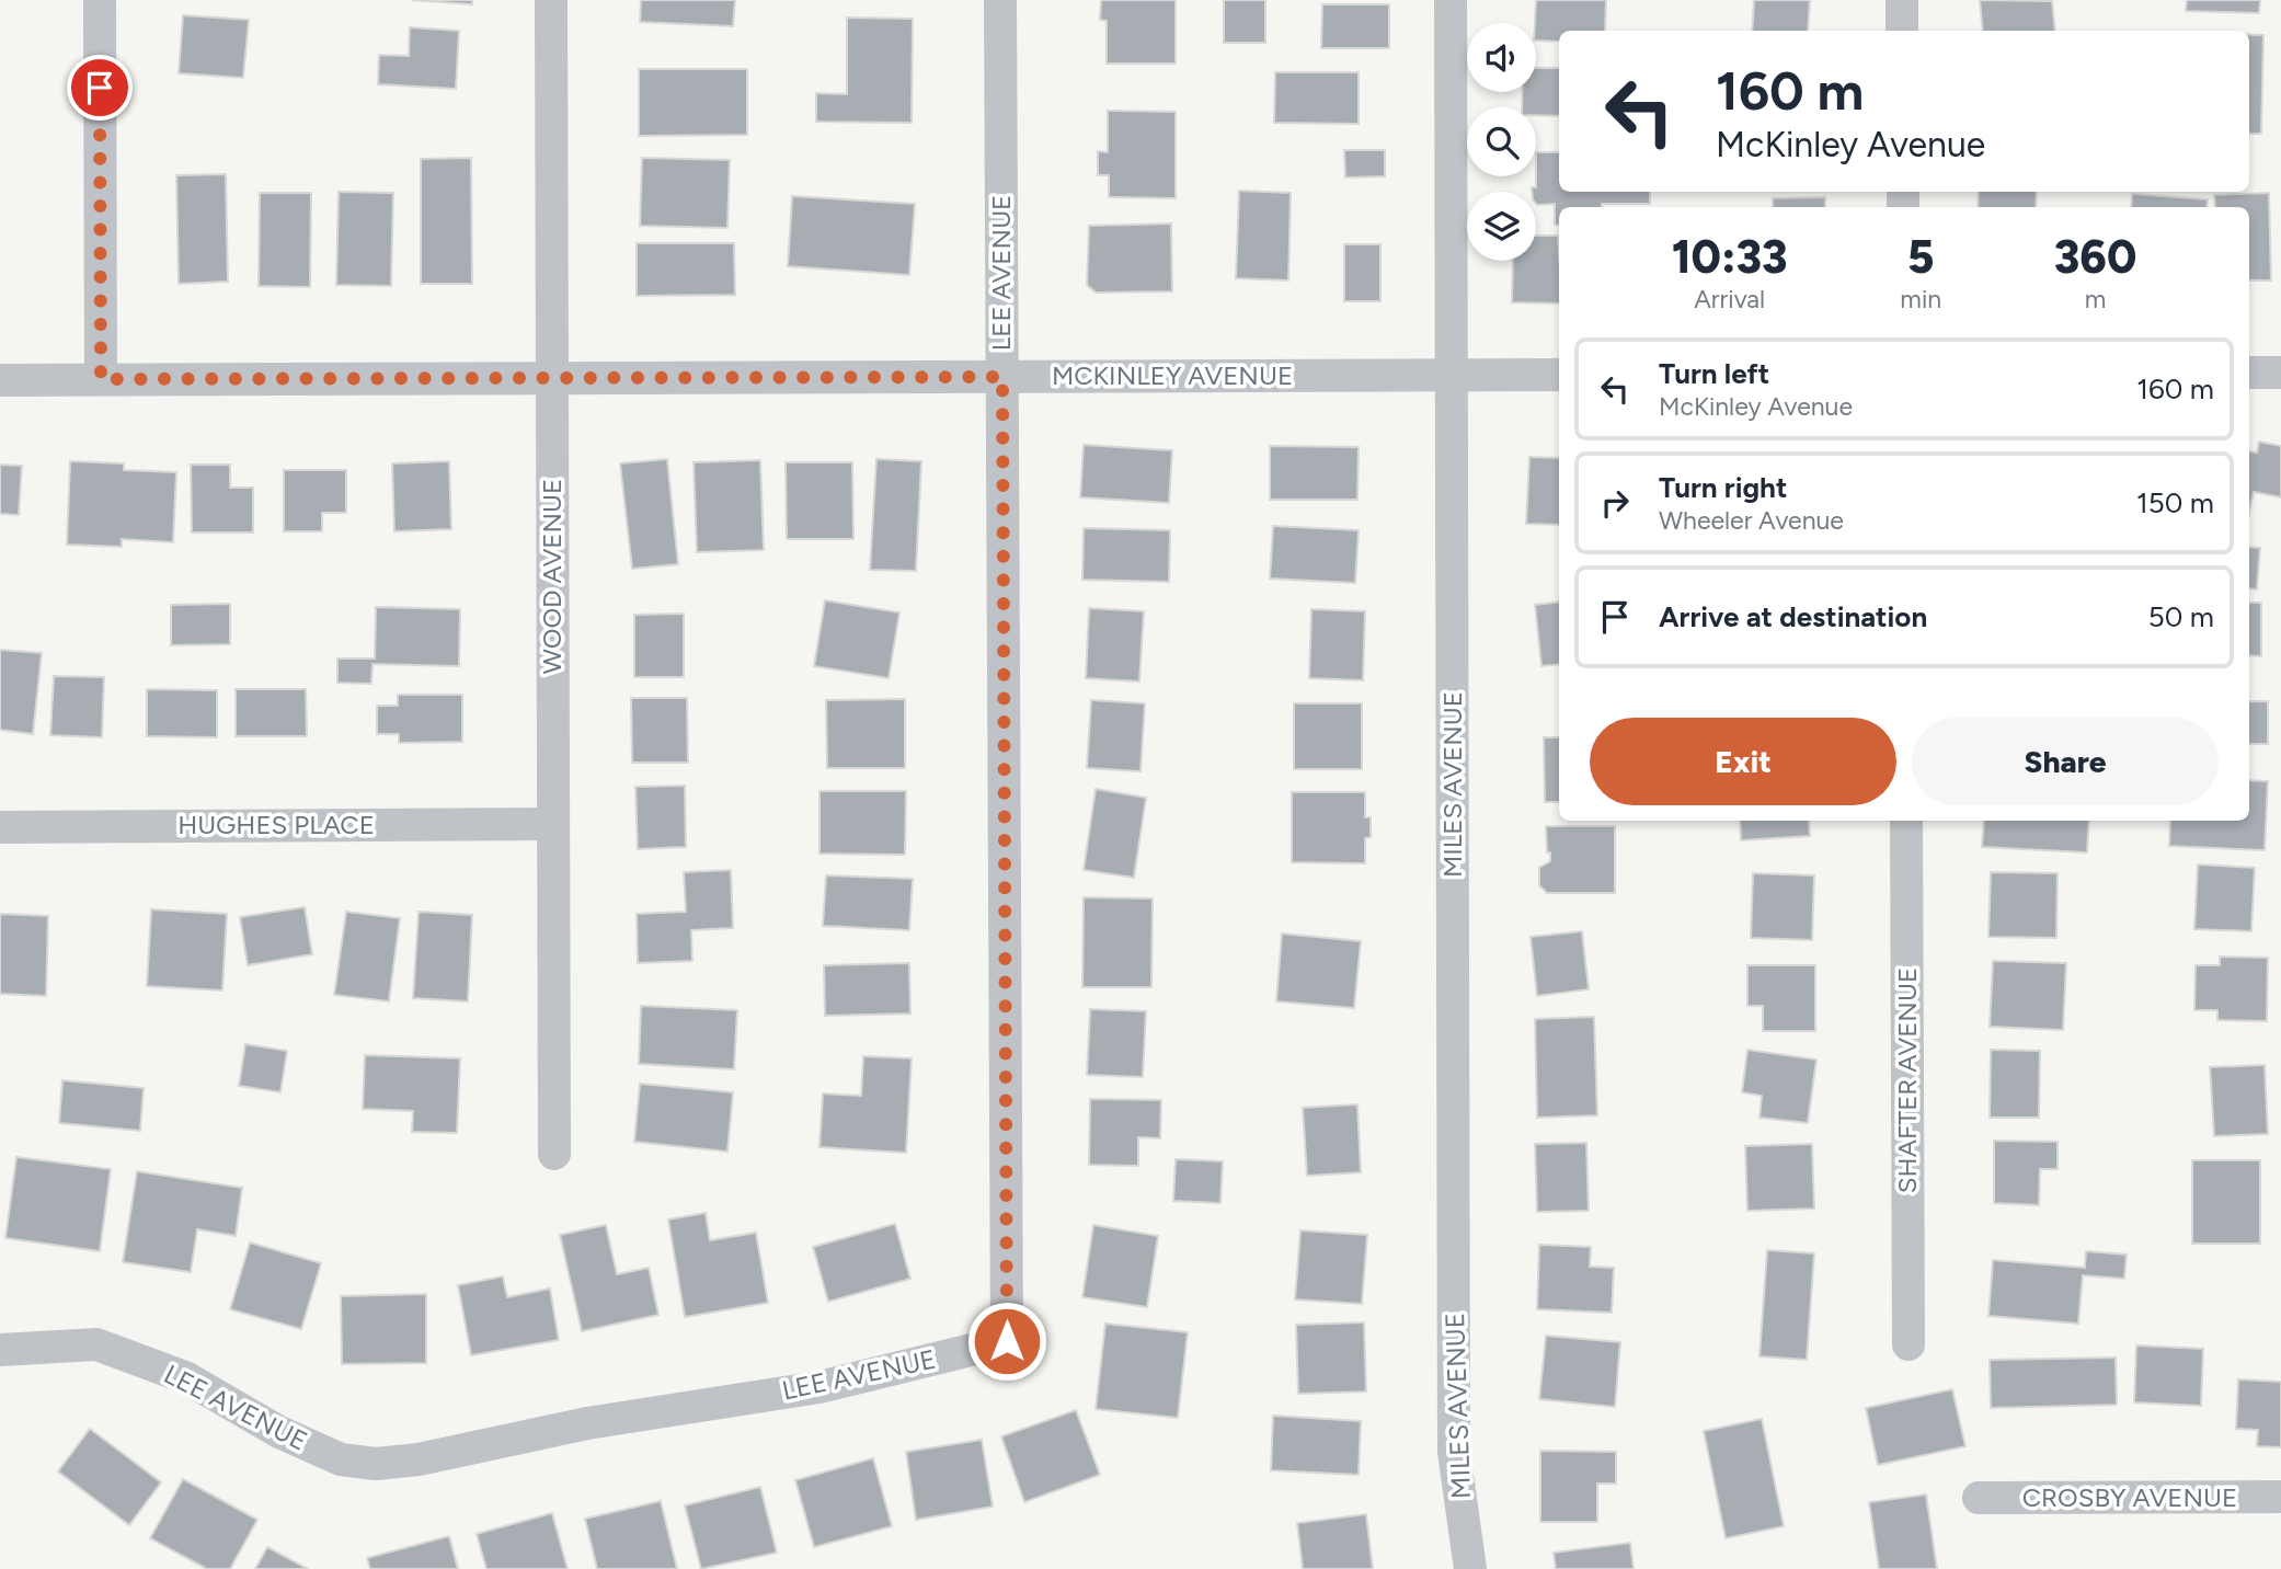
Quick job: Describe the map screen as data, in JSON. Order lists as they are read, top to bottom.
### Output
{
  "streets": {
    "street": [
      "LEE AVENUE",
      "MCKINLEY AVENUE",
      "WOOD AVENUE",
      "MILES AVENUE",
      "HUGHES PLACE",
      "SHAFTER AVENUE",
      "CROSBY AVENUE"
    ]
  },
  "crossings": [
    ["LEE AVENUE", "MCKINLEY AVENUE"],
    ["MCKINLEY AVENUE", "WOOD AVENUE"],
    ["MCKINLEY AVENUE", "MILES AVENUE"],
    ["WOOD AVENUE", "HUGHES PLACE"]
  ],
  "page": {
    "turn": ["160 m", "McKinley Avenue"],
    "eta": [
      "10:33",
      "Arrival",
      "5",
      "min",
      "360",
      "m"
    ],
    "list": [
      {
        "name": "Turn left",
        "note": "McKinley Avenue",
        "value": "160 m"
      },
      {
        "name": "Turn right",
        "note": "Wheeler Avenue",
        "value": "150 m"
      },
      {
        "name": "Arrive at destination",
        "value": "50 m"
      }
    ],
    "buttons": ["Exit", "Share"]
  }
}
